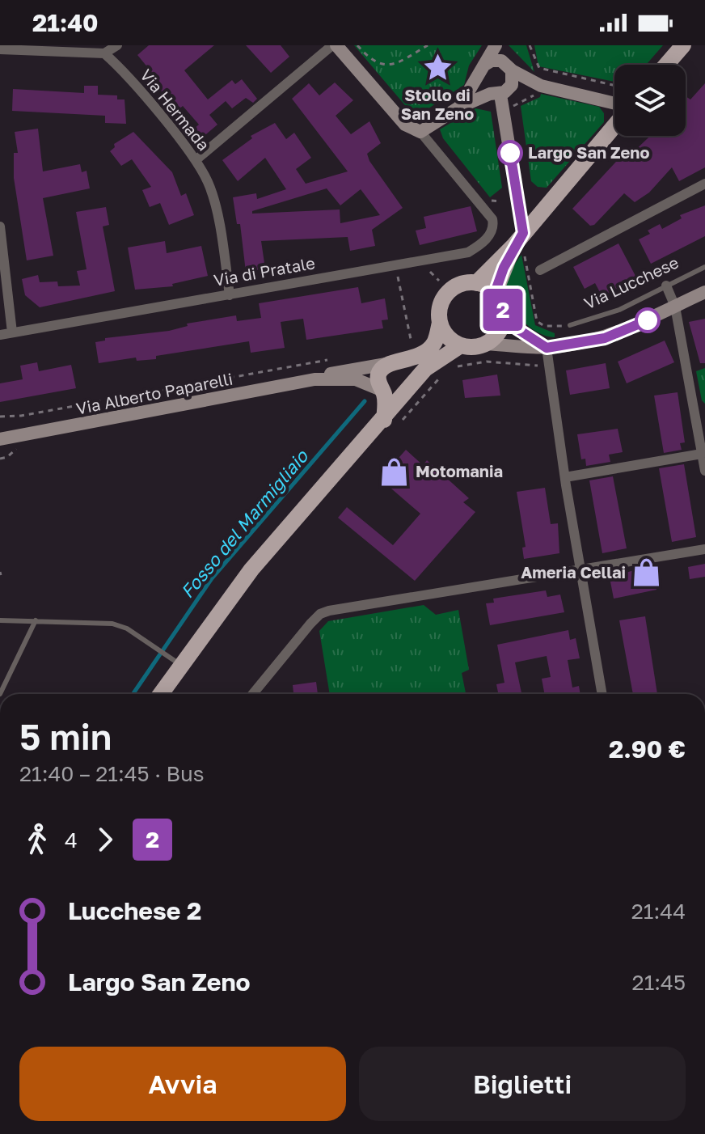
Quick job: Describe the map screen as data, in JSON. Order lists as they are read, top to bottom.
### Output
{
  "streets": {
    "main road": ["Via Alberto Paparelli"],
    "street": ["Via Hermada", "Via di Pratale"],
    "lane": ["Via Lucchese"]
  },
  "crossings": [
    ["Via Hermada", "Via di Pratale"]
  ],
  "water": ["Fosso del Marmigliaio"],
  "places": {
    "place": ["Stollo di San Zeno"],
    "other": ["Largo San Zeno"],
    "shop": ["Motomania", "Ameria Cellai"]
  },
  "lines": ["bus line 2"],
  "page": {
    "status": "21:40",
    "on_map": "2",
    "heading": ["5 min", "21:40 – 21:45 · Bus", "2.90 €"],
    "legs": ["4", "2"],
    "list": [
      {
        "name": "Lucchese 2",
        "value": "21:44"
      },
      {
        "name": "Largo San Zeno",
        "value": "21:45"
      }
    ],
    "buttons": ["Avvia", "Biglietti"]
  }
}
